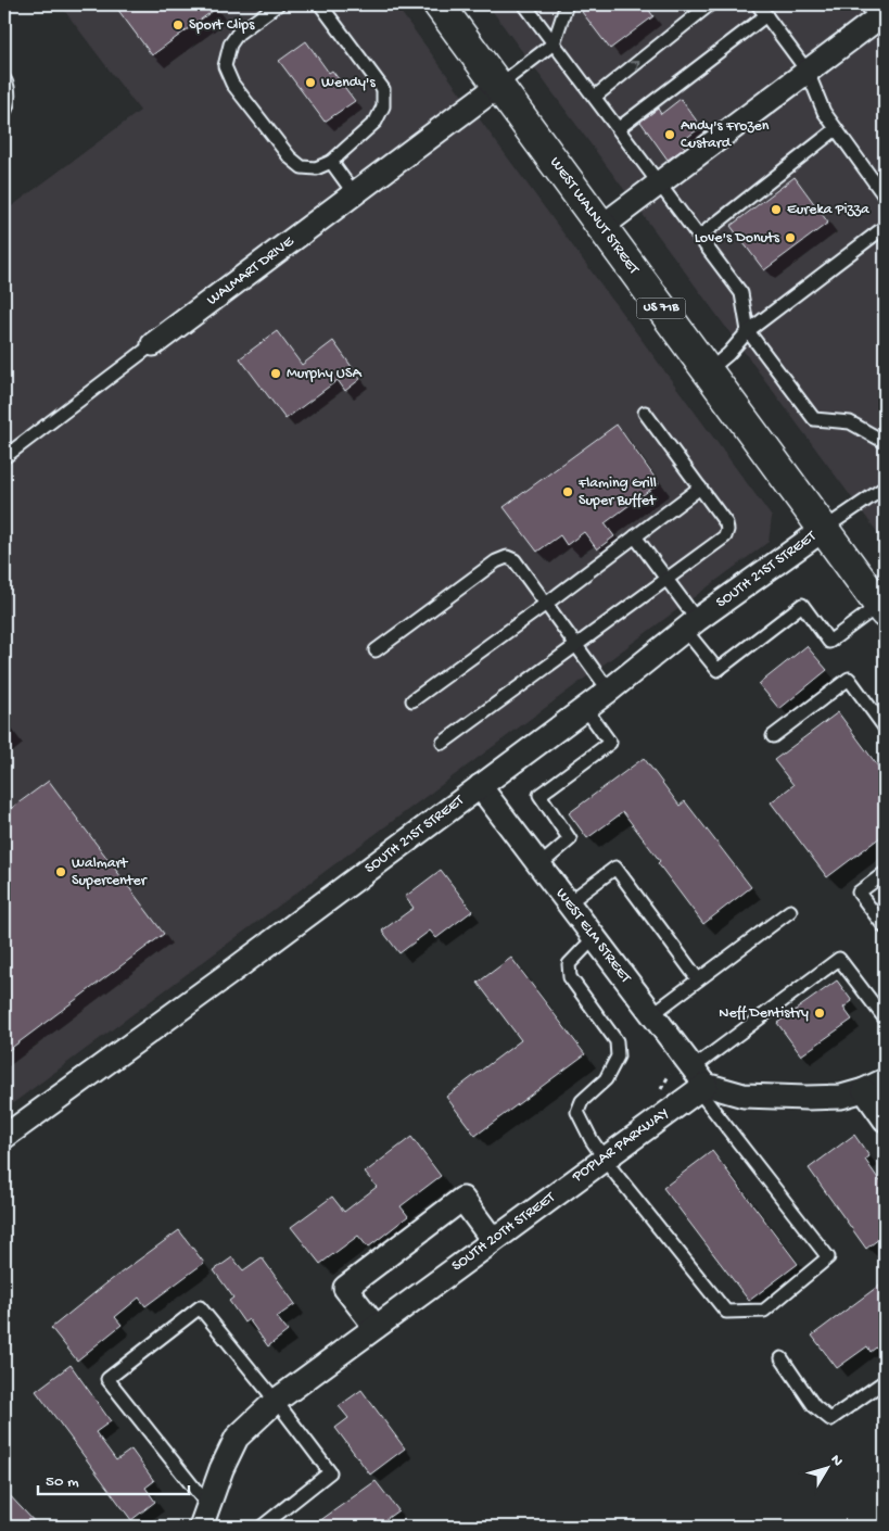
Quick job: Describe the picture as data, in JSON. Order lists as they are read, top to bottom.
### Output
{
  "streets": {
    "main road": ["WEST WALNUT STREET", "US 71B"],
    "street": [
      "WALMART DRIVE",
      "SOUTH 21ST STREET",
      "WEST ELM STREET",
      "SOUTH 20TH STREET"
    ],
    "path": ["POPLAR PARKWAY"]
  },
  "crossings": [
    ["WEST WALNUT STREET", "WALMART DRIVE"],
    ["WEST WALNUT STREET", "SOUTH 21ST STREET"],
    ["SOUTH 21ST STREET", "WEST ELM STREET"],
    ["WEST ELM STREET", "SOUTH 20TH STREET"]
  ],
  "places": [
    "Sport Clips",
    "Wendy's",
    "Andy's Frozen Custard",
    "Eureka Pizza",
    "Love's Donuts",
    "Murphy USA",
    "Flaming Grill Super Buffet",
    "Walmart Supercenter",
    "Neff Dentistry"
  ],
  "scale_bar": "50 m",
  "north": "top right"
}
